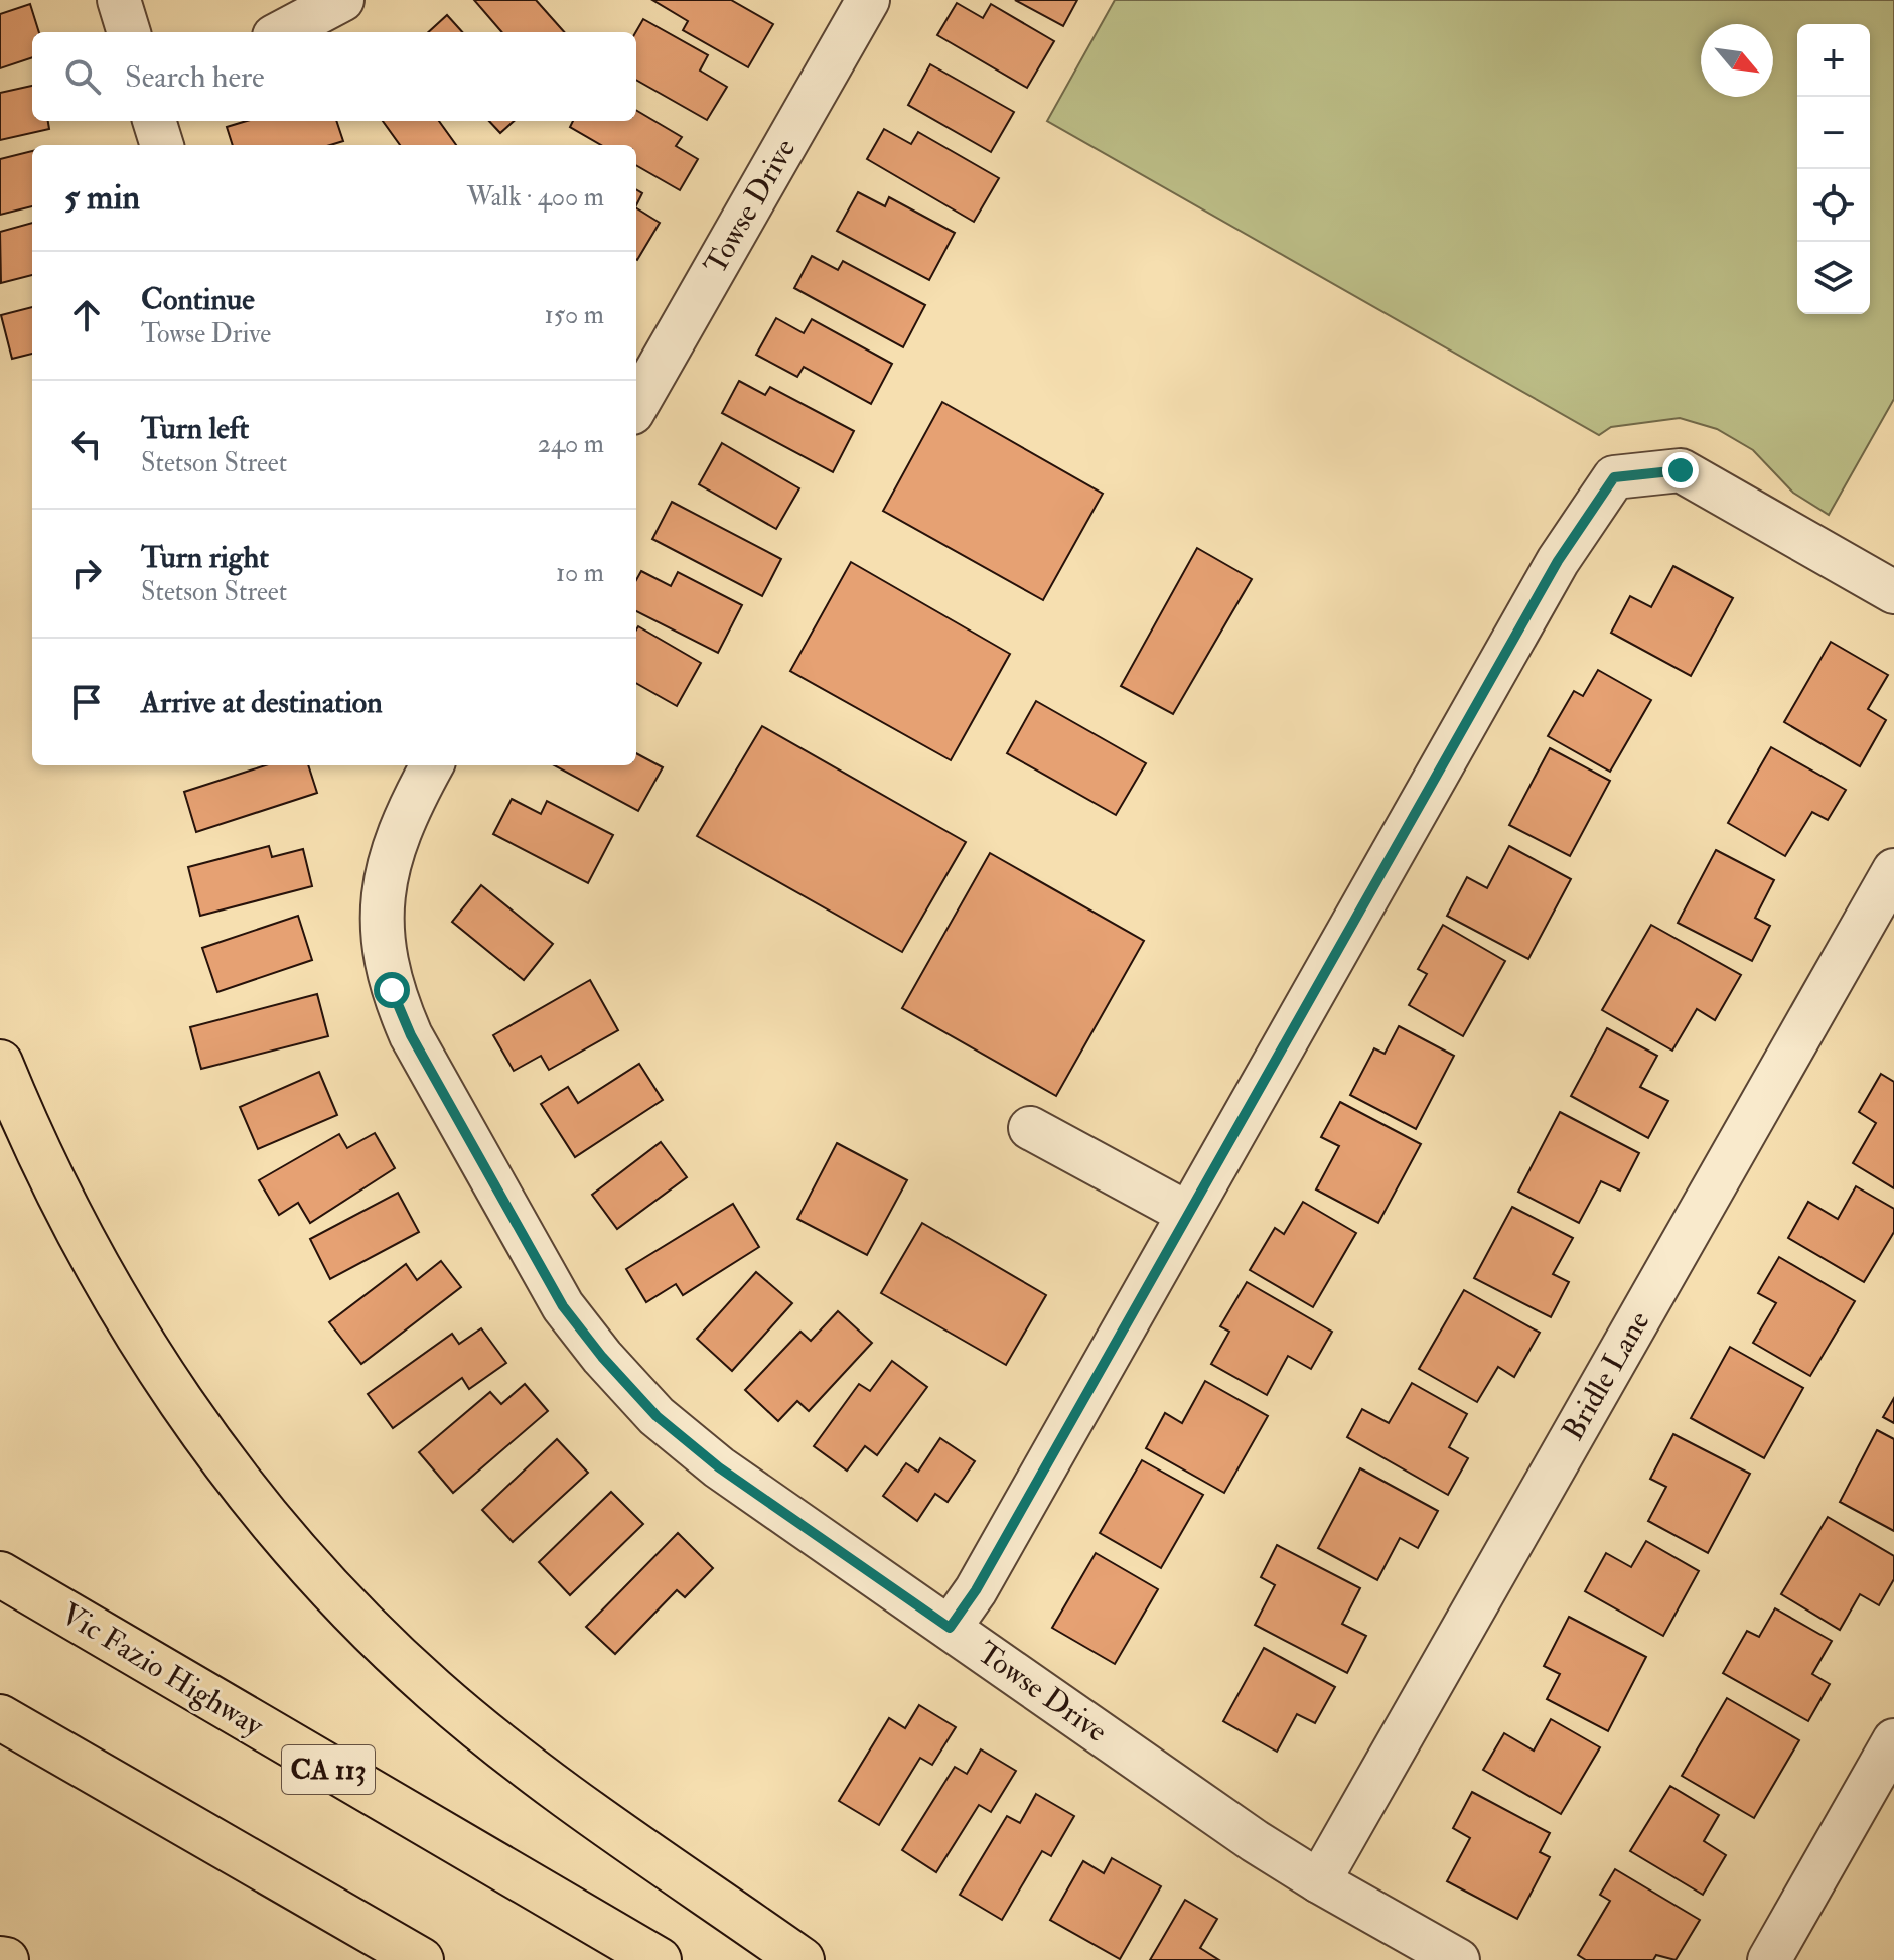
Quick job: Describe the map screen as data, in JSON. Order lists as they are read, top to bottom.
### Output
{
  "streets": {
    "highway": ["Vic Fazio Highway", "CA 113"],
    "street": ["Towse Drive", "Bridle Lane"]
  },
  "crossings": [
    ["Towse Drive", "Bridle Lane"]
  ],
  "north": "bottom right",
  "page": {
    "map_buttons": ["+", "−"],
    "search": "Search here",
    "heading": ["5 min", "Walk · 400 m"],
    "list": [
      ["Continue", "Towse Drive", "150 m"],
      ["Turn left", "Stetson Street", "240 m"],
      ["Turn right", "Stetson Street", "10 m"],
      "Arrive at destination"
    ]
  }
}
